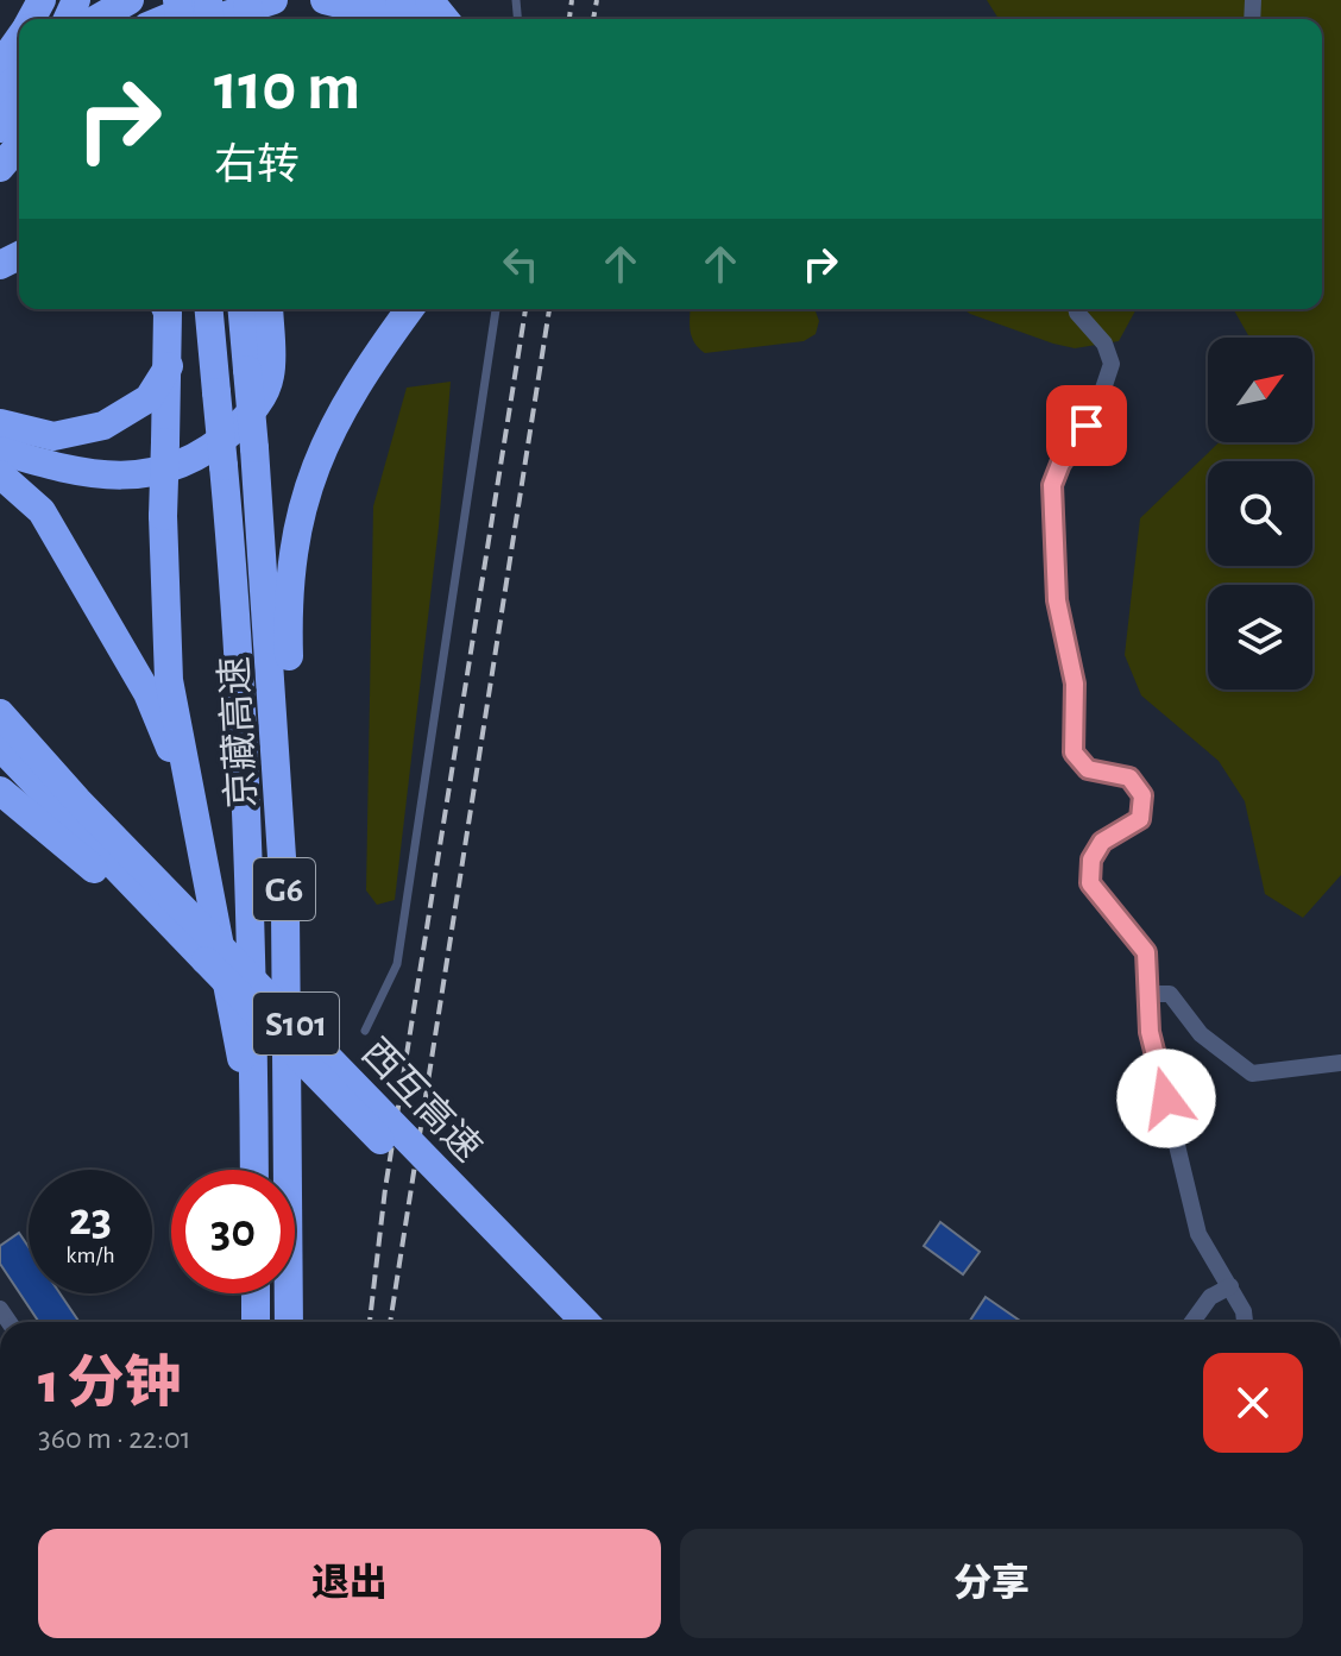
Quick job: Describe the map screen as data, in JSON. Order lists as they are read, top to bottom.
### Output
{
  "streets": {
    "highway": [
      "京藏高速",
      "G6",
      "S101",
      "西互高速"
    ]
  },
  "crossings": [
    ["S101", "西互高速"]
  ],
  "north": "top right",
  "page": {
    "turn": ["110 m", "右转"],
    "speed": "23 km/h",
    "limit": "30",
    "heading": ["1 分钟", "360 m · 22:01"],
    "buttons": ["退出", "分享"]
  }
}
